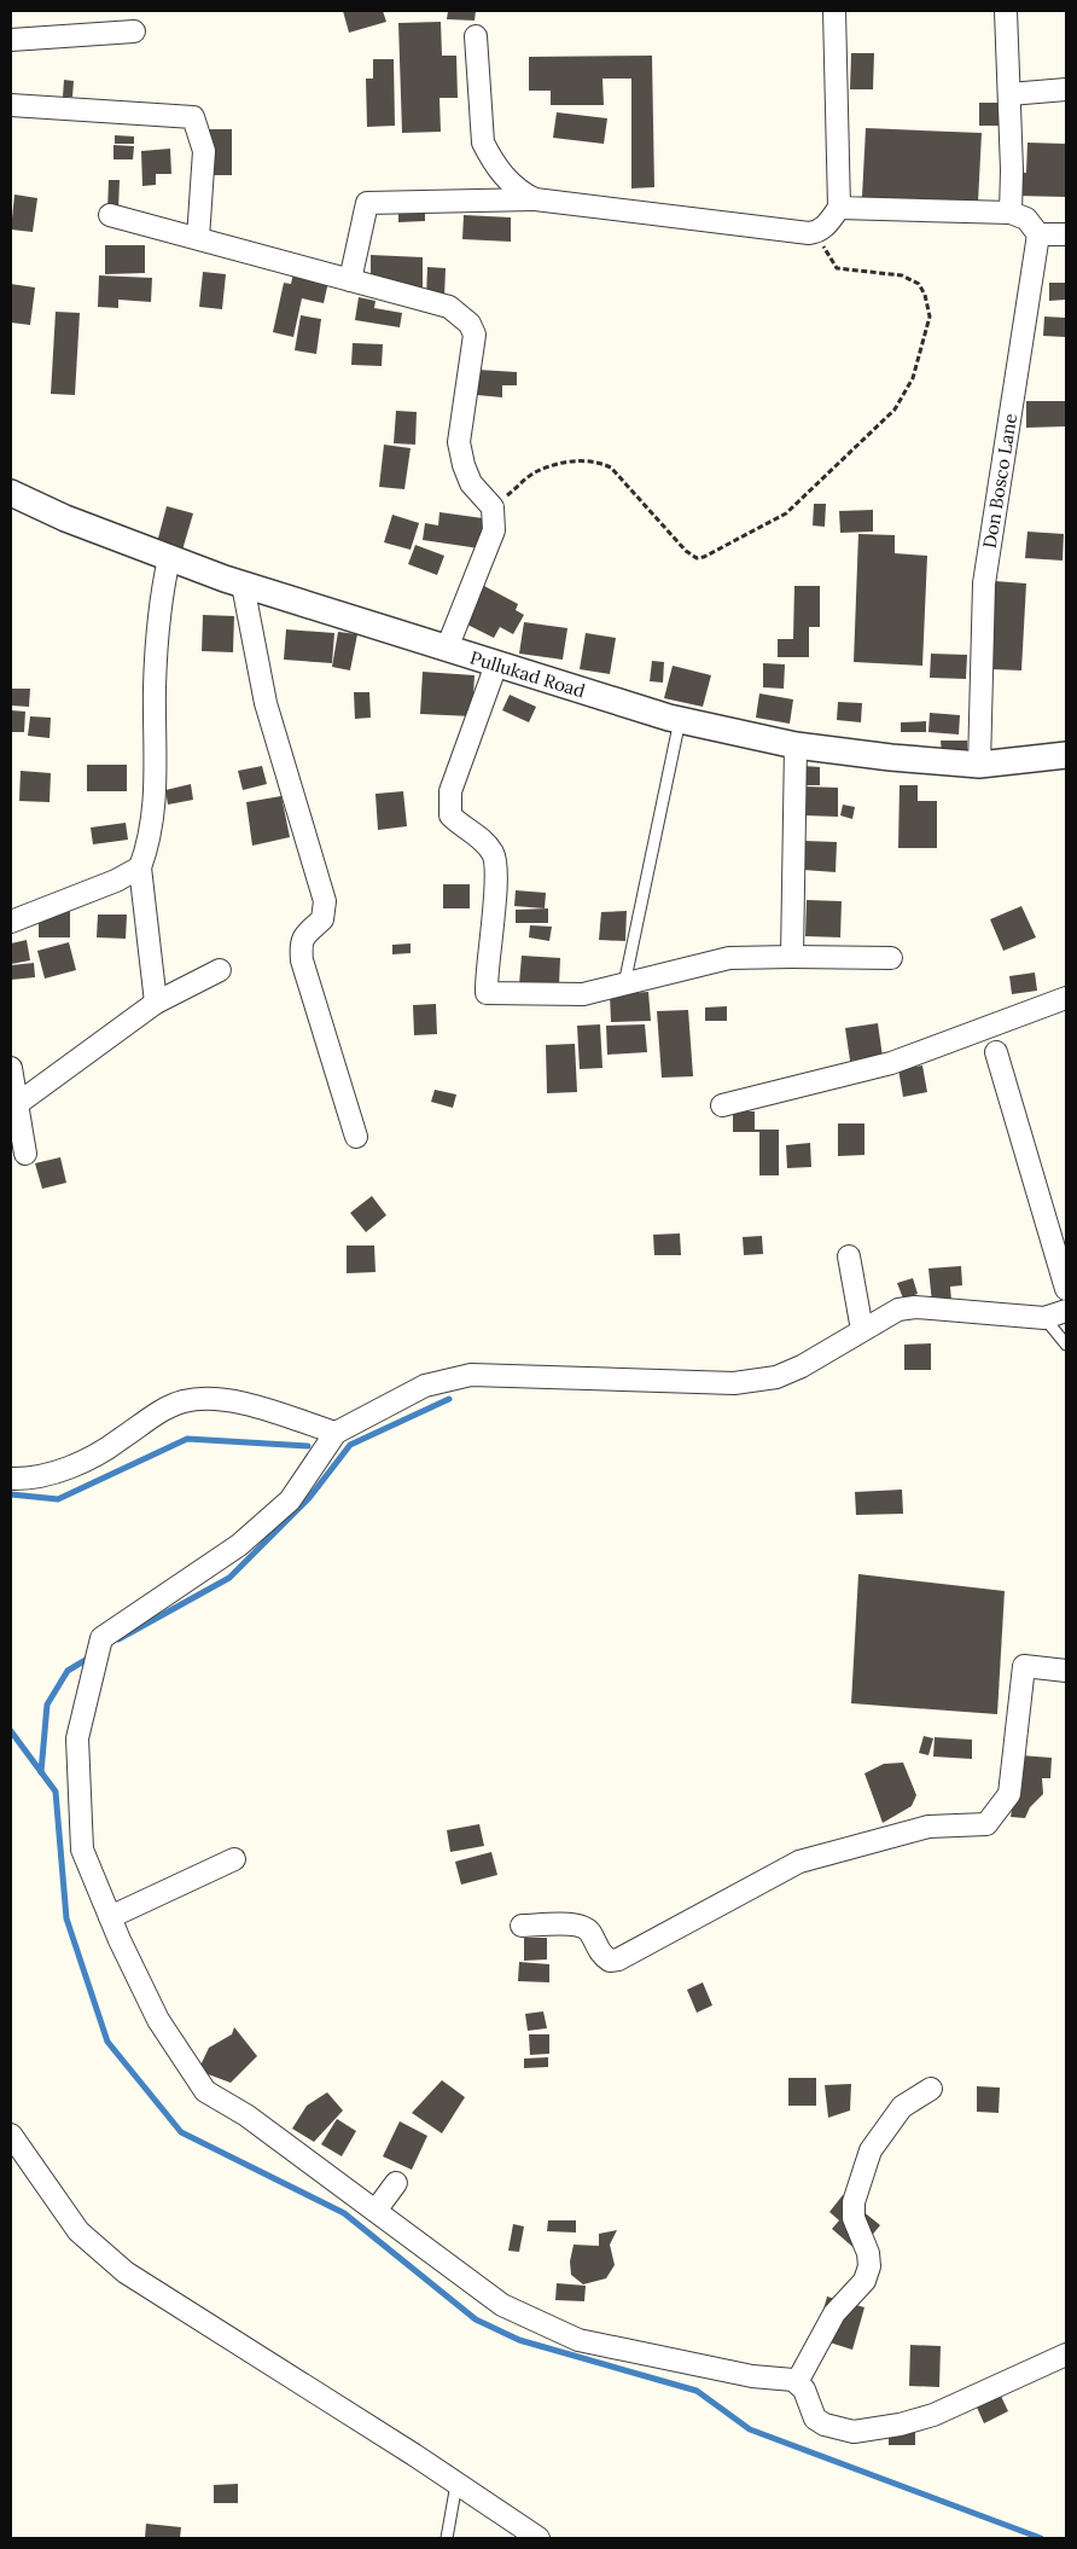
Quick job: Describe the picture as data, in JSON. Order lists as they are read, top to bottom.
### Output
{
  "streets": {
    "street": ["Don Bosco Lane", "Pullukad Road"]
  },
  "crossings": [
    ["Don Bosco Lane", "Pullukad Road"]
  ]
}
